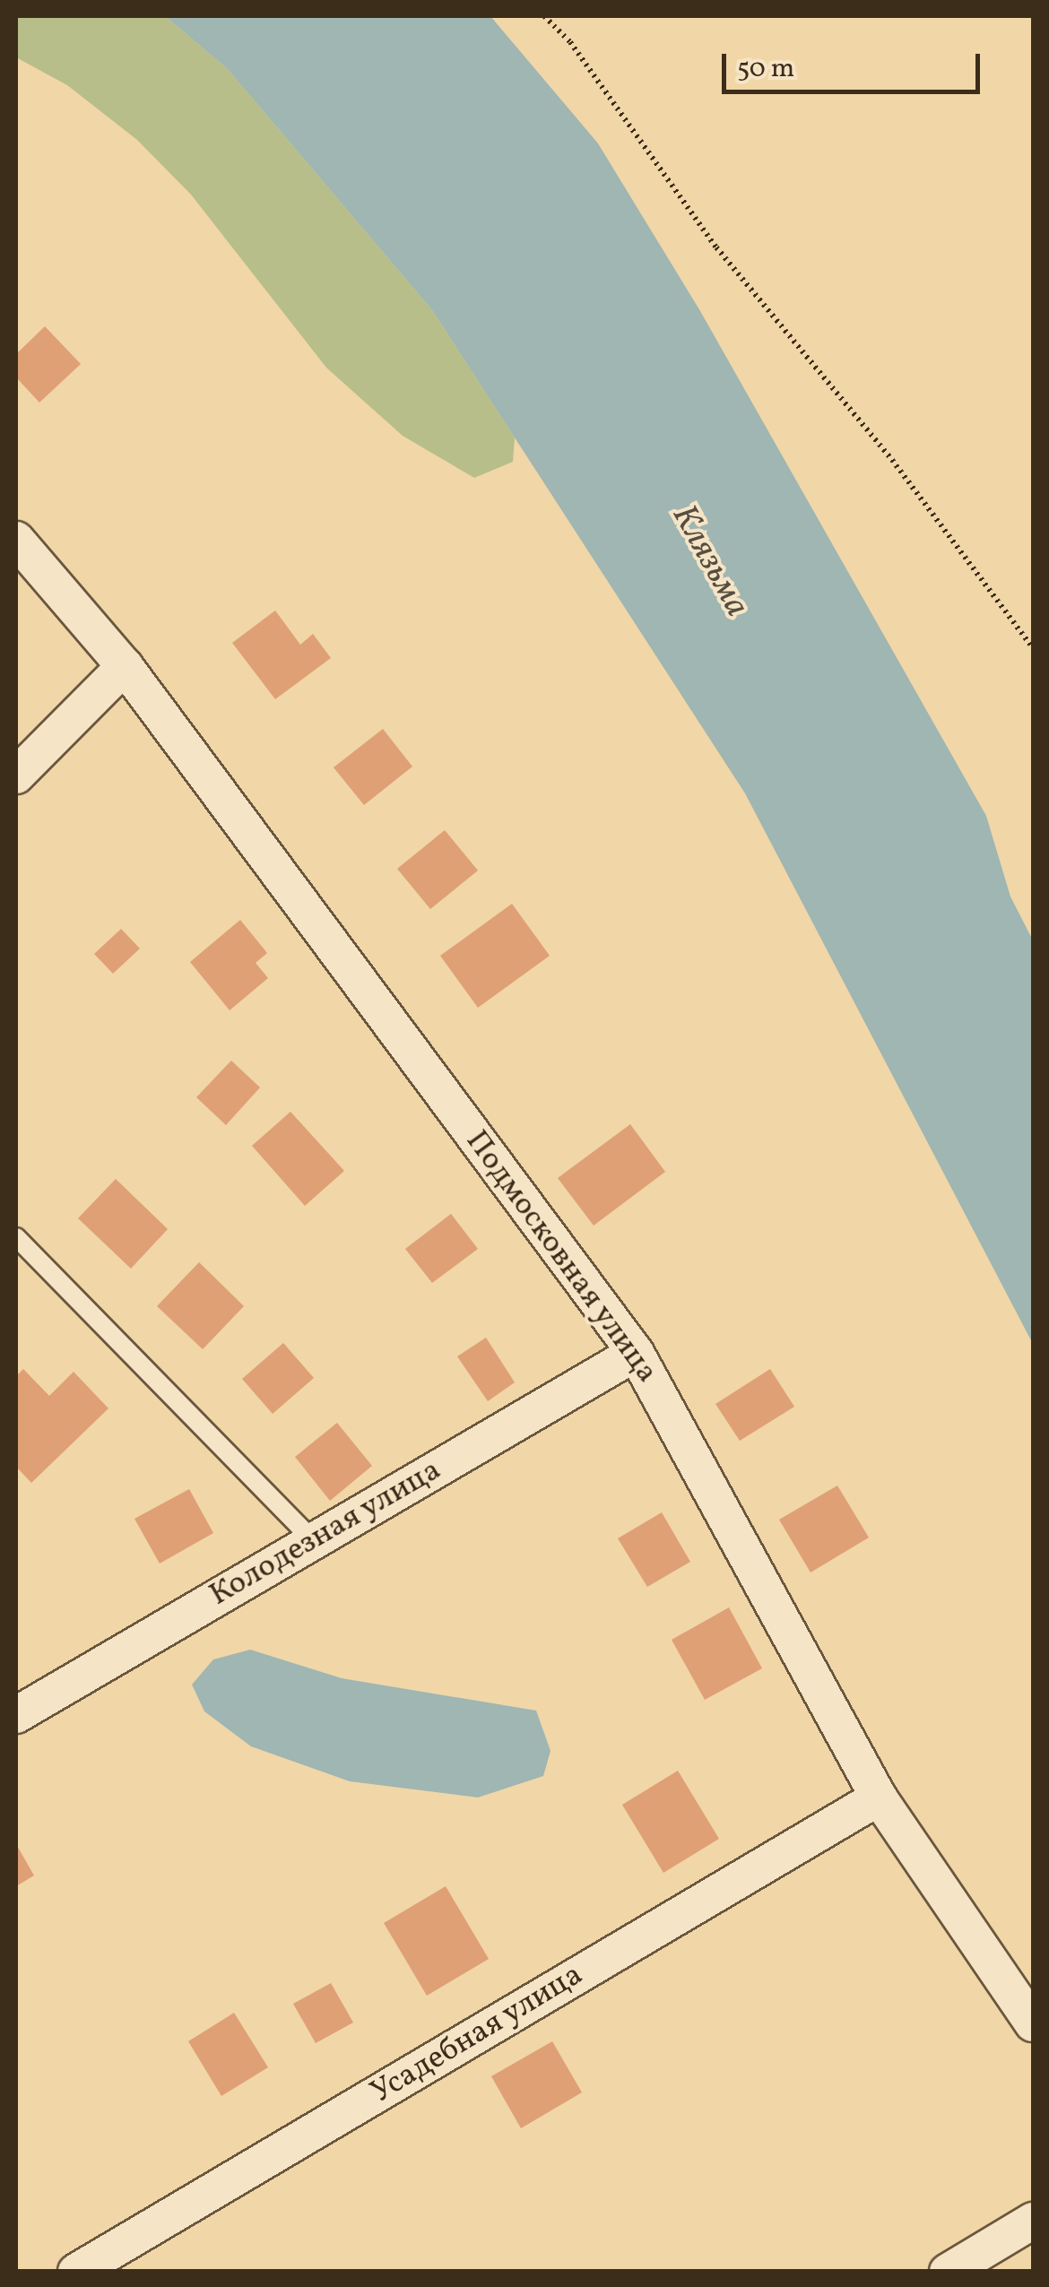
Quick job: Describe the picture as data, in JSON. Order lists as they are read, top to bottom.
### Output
{
  "streets": {
    "street": ["Подмосковная улица", "Колодезная улица", "Усадебная улица"]
  },
  "crossings": [
    ["Подмосковная улица", "Колодезная улица"],
    ["Подмосковная улица", "Усадебная улица"]
  ],
  "water": ["Клязьма"],
  "scale_bar": "50 m"
}
